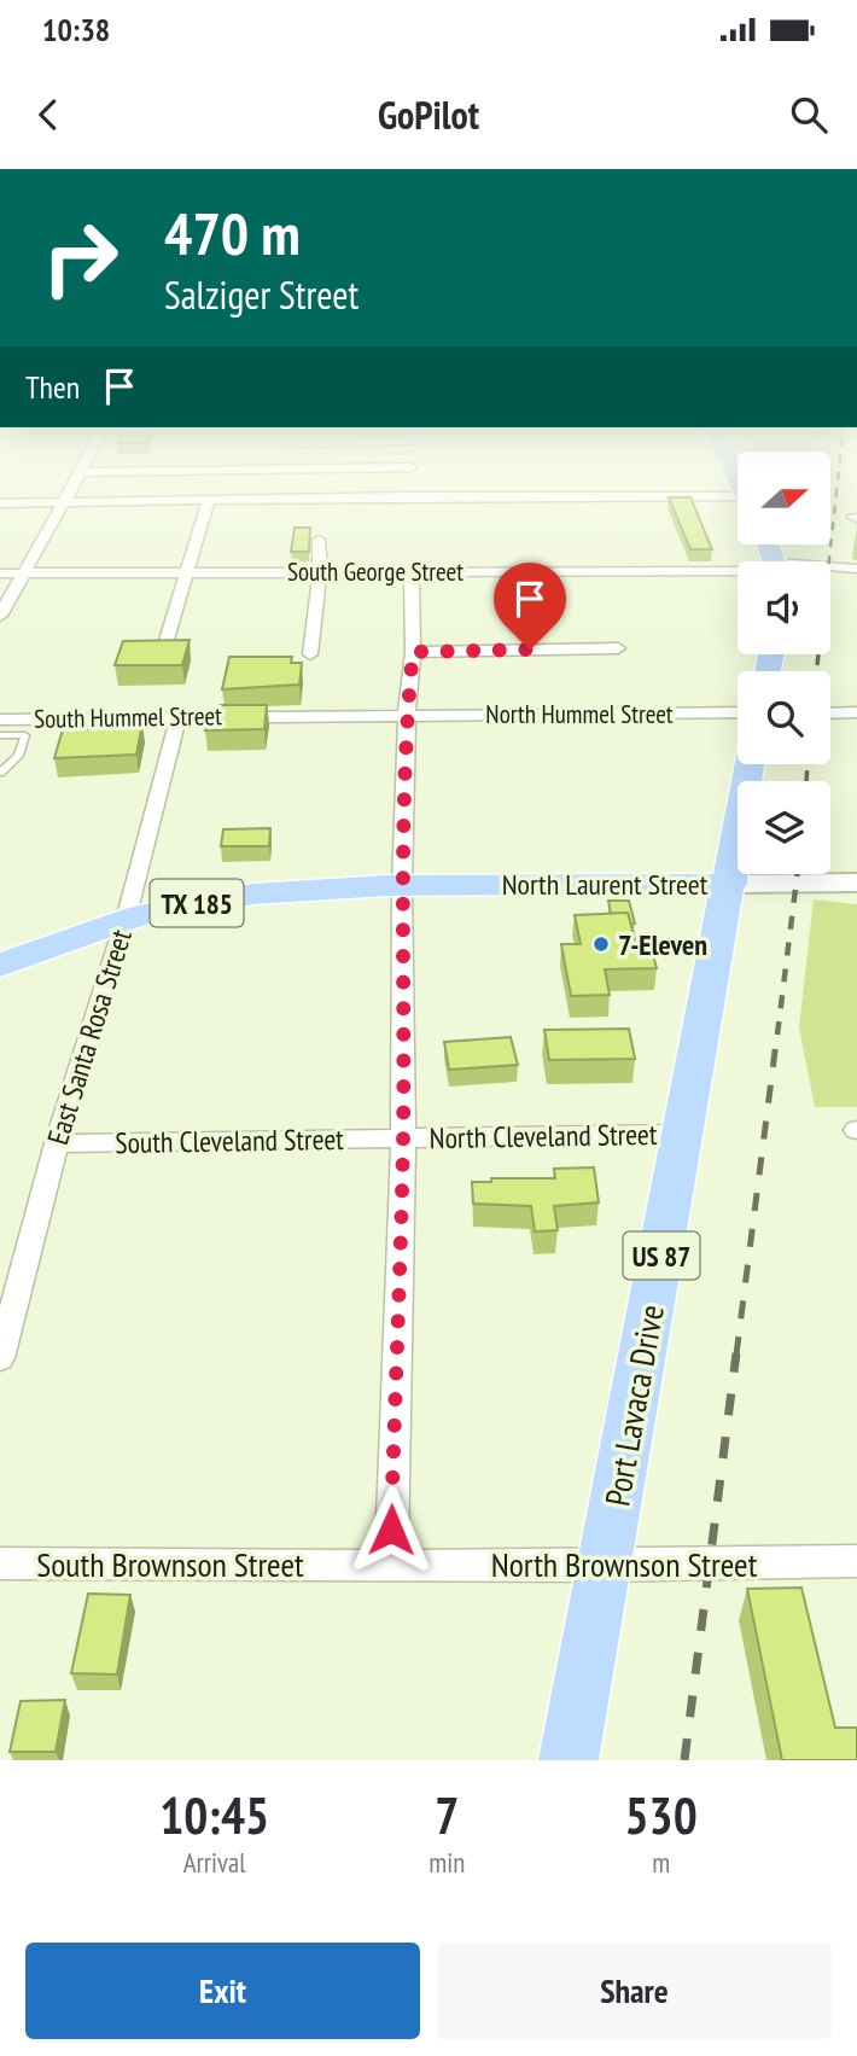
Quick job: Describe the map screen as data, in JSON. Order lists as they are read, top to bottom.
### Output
{
  "streets": {
    "main road": [
      "North Laurent Street",
      "TX 185",
      "US 87",
      "Port Lavaca Drive"
    ],
    "street": [
      "South George Street",
      "North Hummel Street",
      "South Hummel Street",
      "East Santa Rosa Street",
      "North Cleveland Street",
      "South Cleveland Street",
      "South Brownson Street",
      "North Brownson Street"
    ]
  },
  "crossings": [
    ["North Hummel Street", "South Hummel Street"],
    ["South Hummel Street", "East Santa Rosa Street"],
    ["North Laurent Street", "TX 185"],
    ["North Laurent Street", "Port Lavaca Drive"],
    ["TX 185", "East Santa Rosa Street"],
    ["East Santa Rosa Street", "South Cleveland Street"],
    ["North Cleveland Street", "South Cleveland Street"],
    ["North Cleveland Street", "Port Lavaca Drive"],
    ["Port Lavaca Drive", "North Brownson Street"],
    ["South Brownson Street", "North Brownson Street"]
  ],
  "places": ["7-Eleven"],
  "north": "right",
  "page": {
    "status": "10:38",
    "header": "GoPilot",
    "turn": ["470 m", "Salziger Street"],
    "then": "Then",
    "eta": [
      "10:45",
      "Arrival",
      "7",
      "min",
      "530",
      "m"
    ],
    "buttons": ["Exit", "Share"]
  }
}
